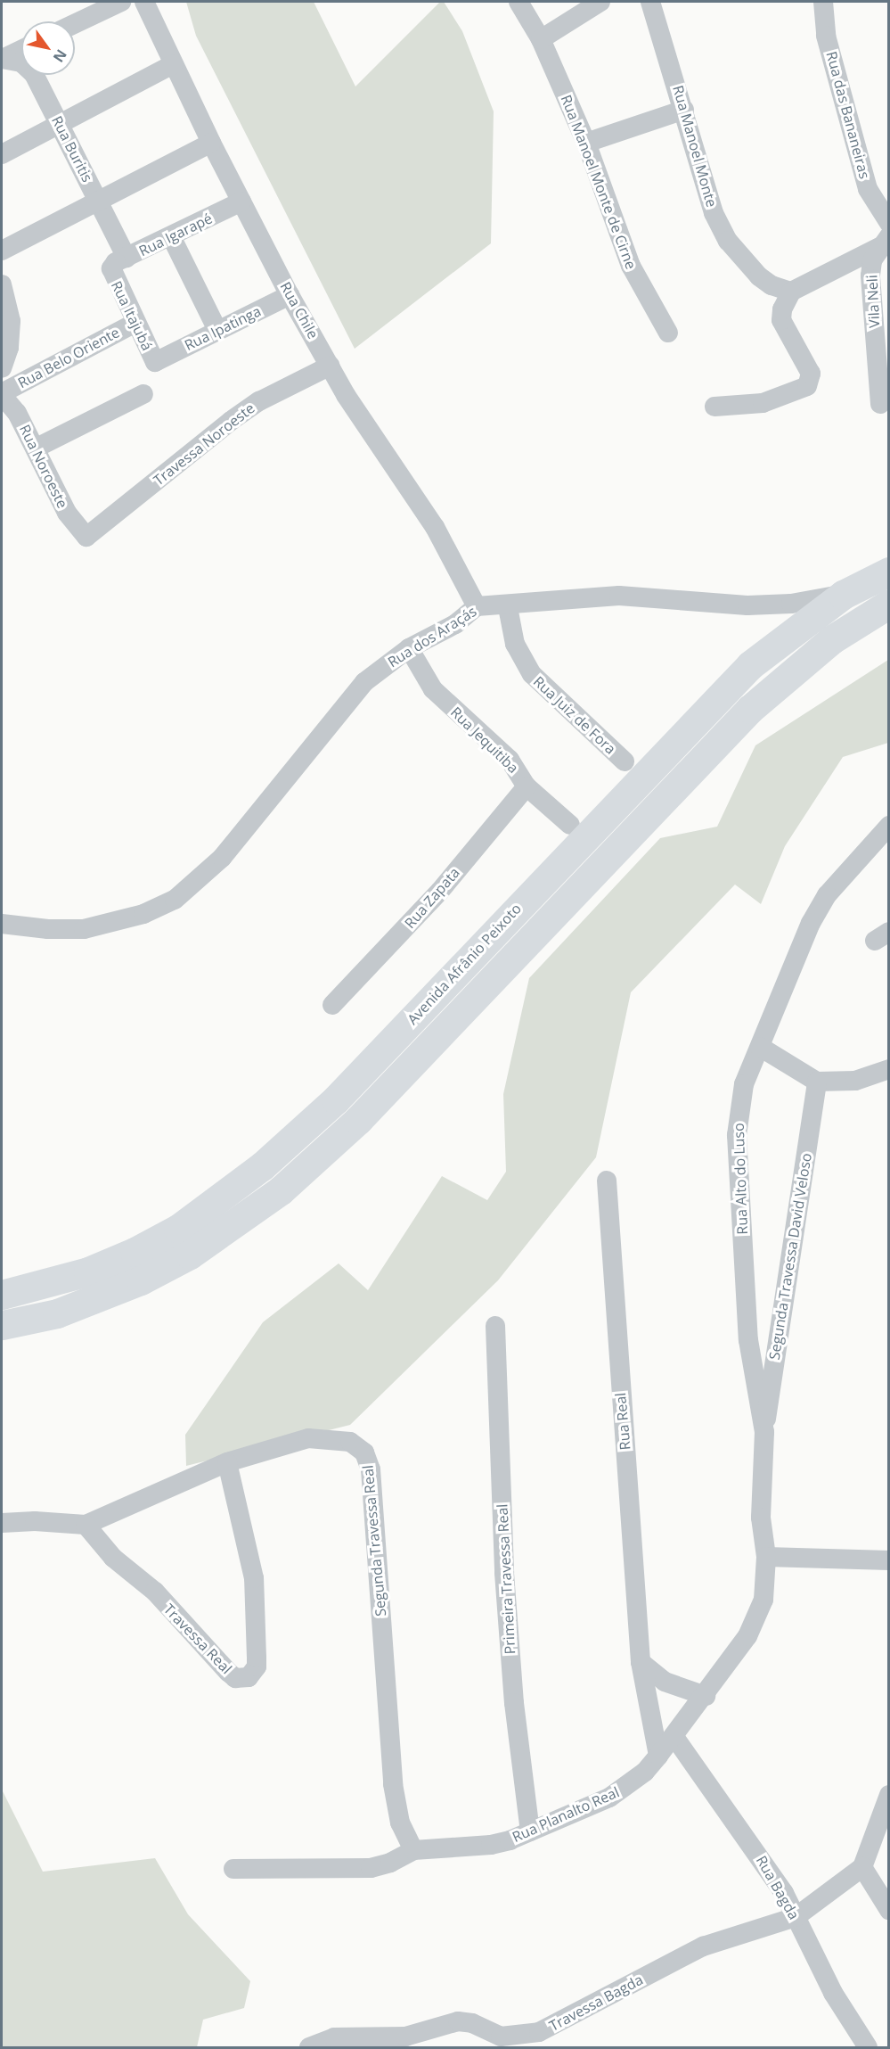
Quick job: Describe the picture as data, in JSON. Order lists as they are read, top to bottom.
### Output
{
  "streets": {
    "main road": ["Avenida Afrânio Peixoto"],
    "street": [
      "Rua das Bananeiras",
      "Rua Manoel Monte",
      "Rua Buritis",
      "Rua Manoel Monte de Cirne",
      "Rua Igarapé",
      "Vila Neli",
      "Rua Chile",
      "Rua Itajubá",
      "Rua Ipatinga",
      "Rua Belo Oriente",
      "Travessa Noroeste",
      "Rua Noroeste",
      "Rua dos Araçás",
      "Rua Juiz de Fora",
      "Rua Jequitiba",
      "Rua Zapata",
      "Rua Alto do Luso",
      "Segunda Travessa David Veloso",
      "Rua Real",
      "Segunda Travessa Real",
      "Primeira Travessa Real",
      "Travessa Real",
      "Rua Planalto Real",
      "Rua Bagda",
      "Travessa Bagda"
    ]
  },
  "crossings": [
    ["Rua Buritis", "Rua Igarapé"],
    ["Rua Buritis", "Rua Itajubá"],
    ["Rua Igarapé", "Rua Chile"],
    ["Rua Igarapé", "Rua Itajubá"],
    ["Rua Chile", "Rua Ipatinga"],
    ["Rua Chile", "Travessa Noroeste"],
    ["Rua Chile", "Rua dos Araçás"],
    ["Rua Itajubá", "Rua Ipatinga"],
    ["Rua Itajubá", "Rua Belo Oriente"],
    ["Rua Belo Oriente", "Rua Noroeste"],
    ["Travessa Noroeste", "Rua Noroeste"],
    ["Rua dos Araçás", "Rua Juiz de Fora"],
    ["Rua dos Araçás", "Rua Jequitiba"],
    ["Rua dos Araçás", "Avenida Afrânio Peixoto"],
    ["Rua Jequitiba", "Rua Zapata"],
    ["Rua Alto do Luso", "Segunda Travessa David Veloso"],
    ["Rua Alto do Luso", "Rua Planalto Real"],
    ["Rua Real", "Rua Planalto Real"],
    ["Segunda Travessa Real", "Travessa Real"],
    ["Segunda Travessa Real", "Rua Planalto Real"],
    ["Primeira Travessa Real", "Rua Planalto Real"],
    ["Rua Planalto Real", "Rua Bagda"],
    ["Rua Bagda", "Travessa Bagda"]
  ],
  "north": "bottom right"
}
